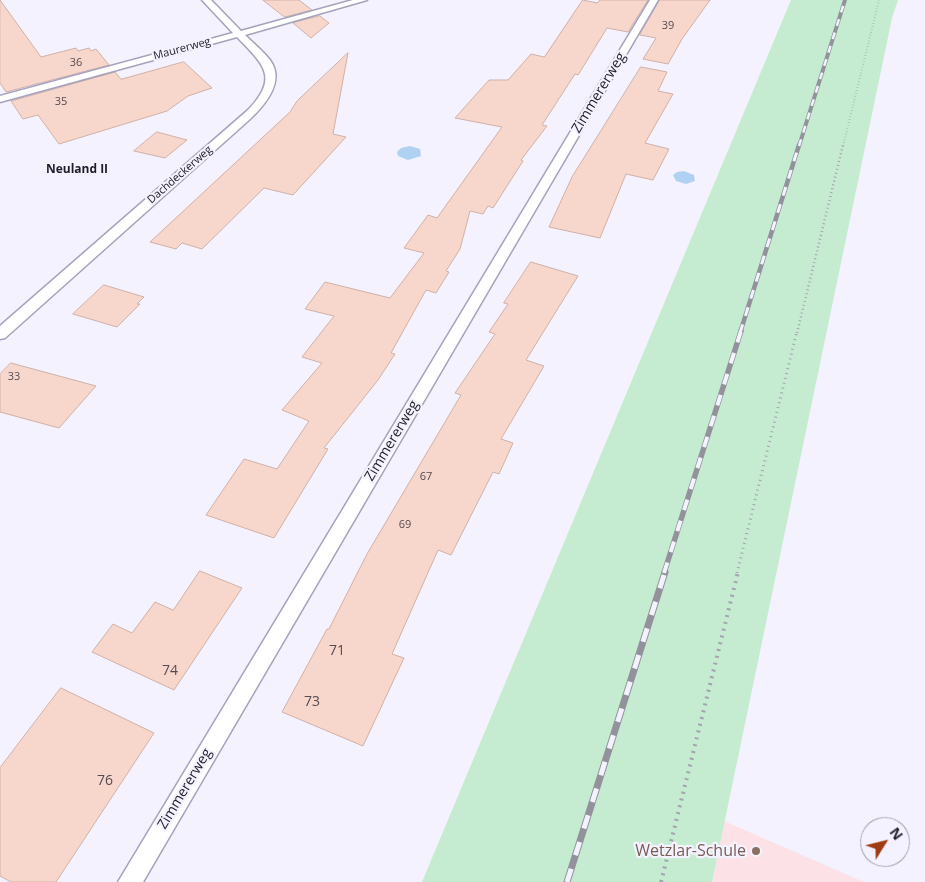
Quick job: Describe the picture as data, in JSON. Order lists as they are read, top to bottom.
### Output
{
  "streets": {
    "lane": ["Maurerweg", "Zimmererweg", "Dachdeckerweg"]
  },
  "crossings": [
    ["Maurerweg", "Dachdeckerweg"]
  ],
  "districts": ["Neuland II"],
  "places": ["Wetzlar-Schule"],
  "house_numbers": [
    "39",
    "36",
    "35",
    "33",
    "67",
    "69",
    "71",
    "74",
    "73",
    "76"
  ],
  "north": "top right"
}
